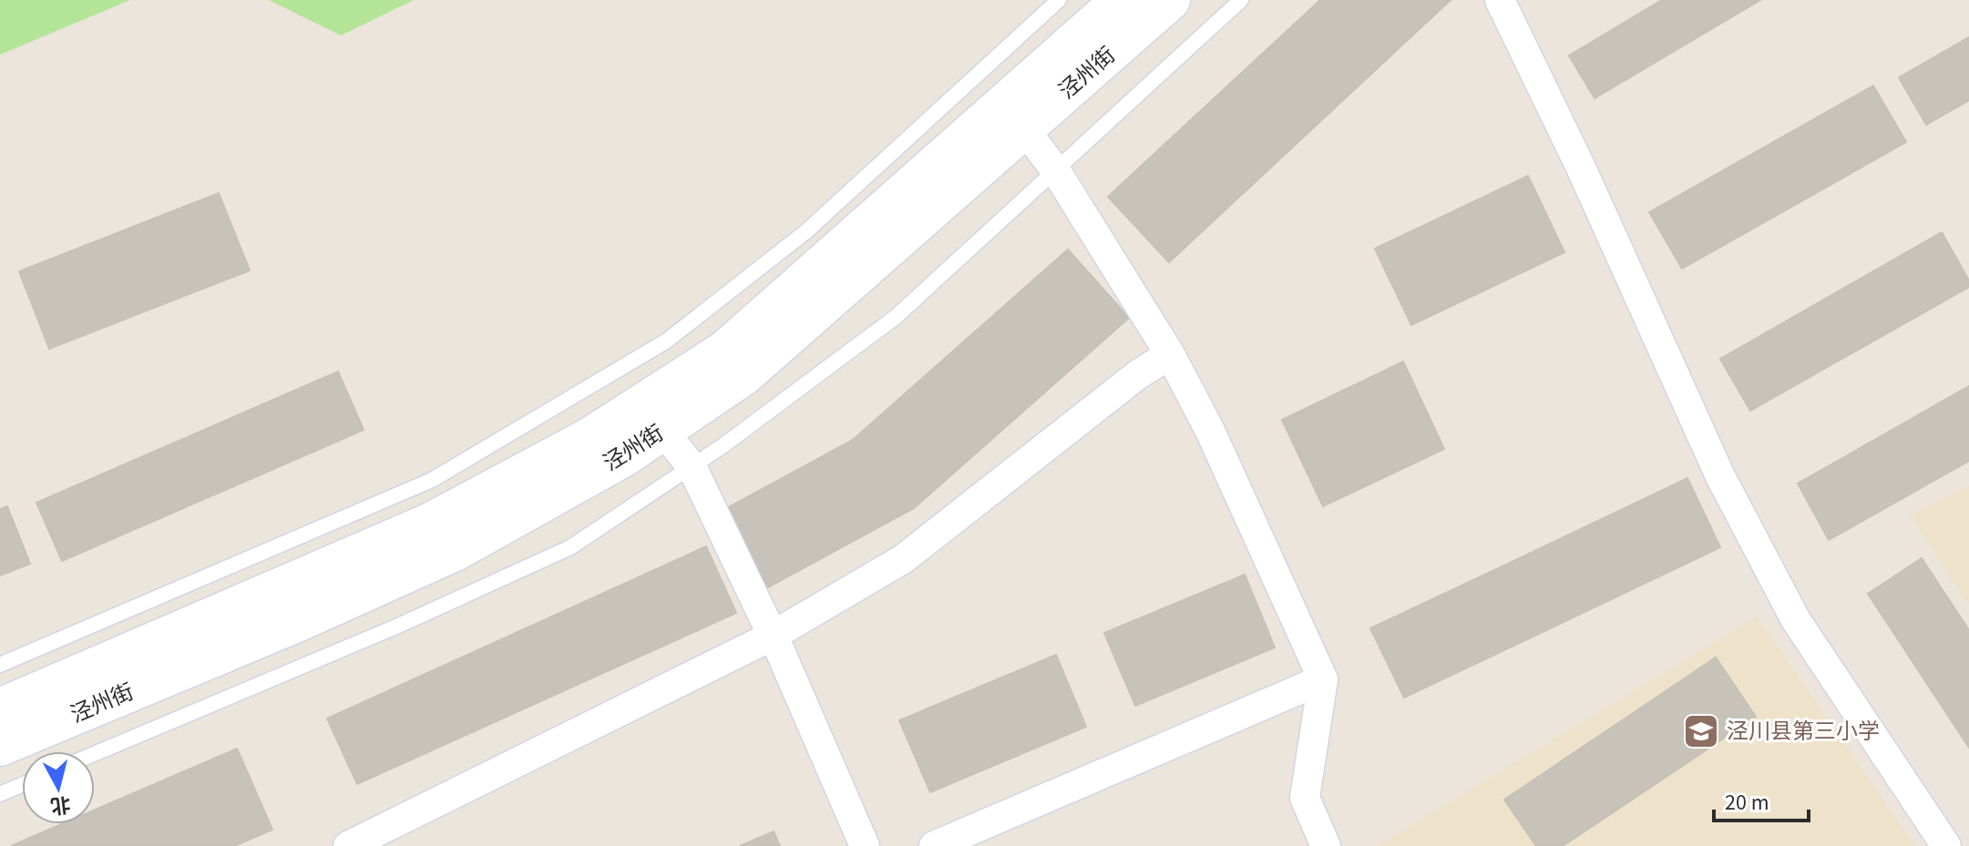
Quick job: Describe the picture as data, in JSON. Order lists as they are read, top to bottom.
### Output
{
  "streets": {
    "main road": ["泾州街"]
  },
  "places": {
    "school or university": ["泾川县第三小学"]
  },
  "scale_bar": "20 m",
  "north": "bottom"
}
